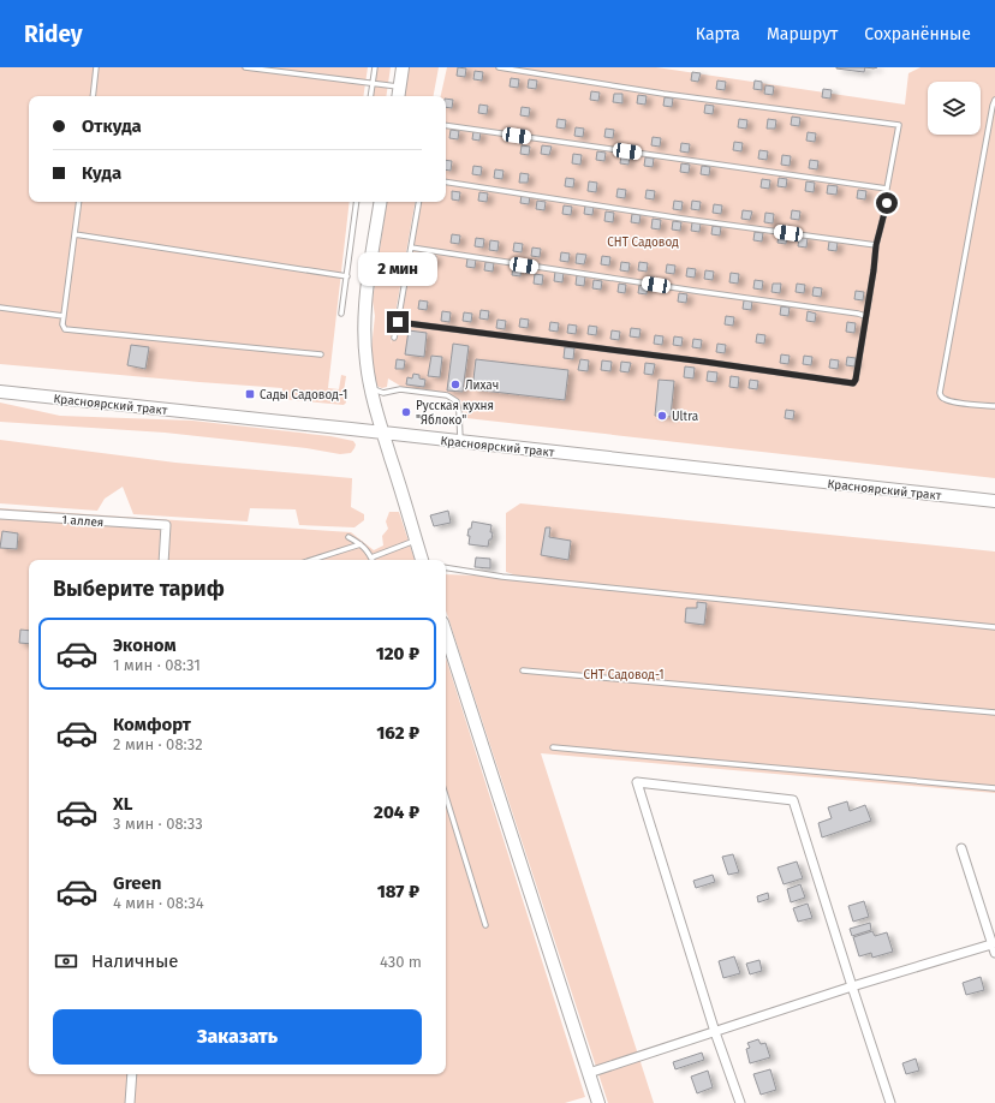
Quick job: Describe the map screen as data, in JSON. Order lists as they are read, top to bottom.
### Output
{
  "streets": {
    "main road": ["Красноярский тракт"],
    "street": ["1 аллея"]
  },
  "parks": ["СНТ Садовод", "СНТ Садовод-1"],
  "places": {
    "other": ["Лихач", "Русская кухня \"Яблоко\"", "Ultra"],
    "transit": ["Сады Садовод-1"]
  },
  "page": {
    "header": "Ridey",
    "nav": ["Карта", "Маршрут", "Сохранённые"],
    "banner": ["Откуда", "Куда"],
    "bubble": "2 мин",
    "heading": "Выберите тариф",
    "list": [
      {
        "name": "Эконом",
        "note": "1 мин · 08:31",
        "value": "120 ₽"
      },
      {
        "name": "Комфорт",
        "note": "2 мин · 08:32",
        "value": "162 ₽"
      },
      {
        "name": "XL",
        "note": "3 мин · 08:33",
        "value": "204 ₽"
      },
      {
        "name": "Green",
        "note": "4 мин · 08:34",
        "value": "187 ₽"
      }
    ],
    "pay": ["Наличные", "430 m"],
    "buttons": "Заказать"
  }
}
